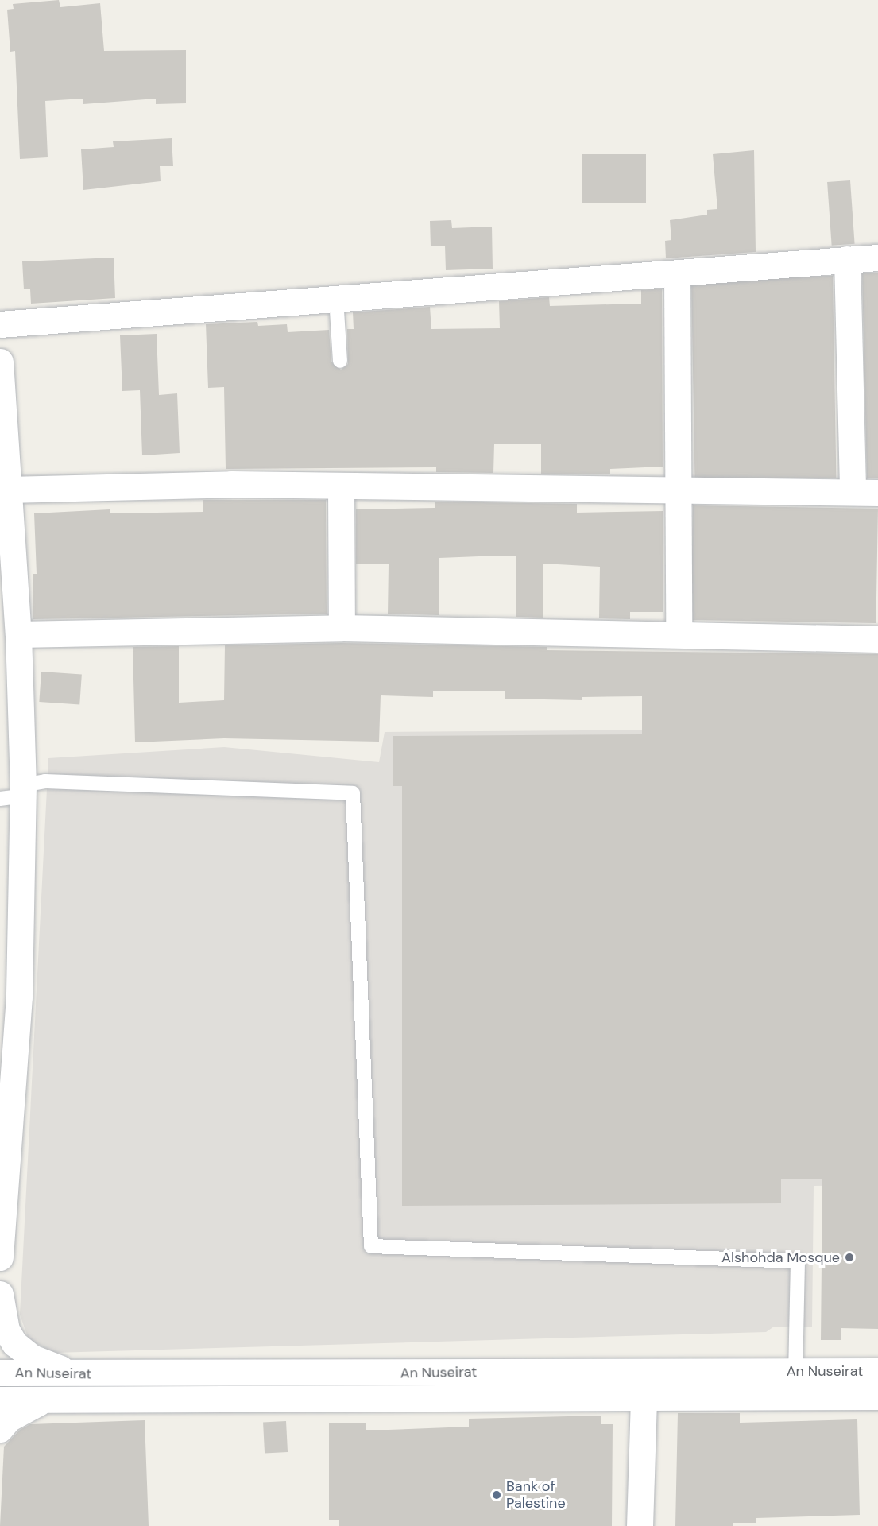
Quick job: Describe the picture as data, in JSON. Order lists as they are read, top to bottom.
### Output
{
  "streets": {
    "street": ["An Nuseirat"]
  },
  "places": ["Alshohda Mosque", "Bank of Palestine"]
}
